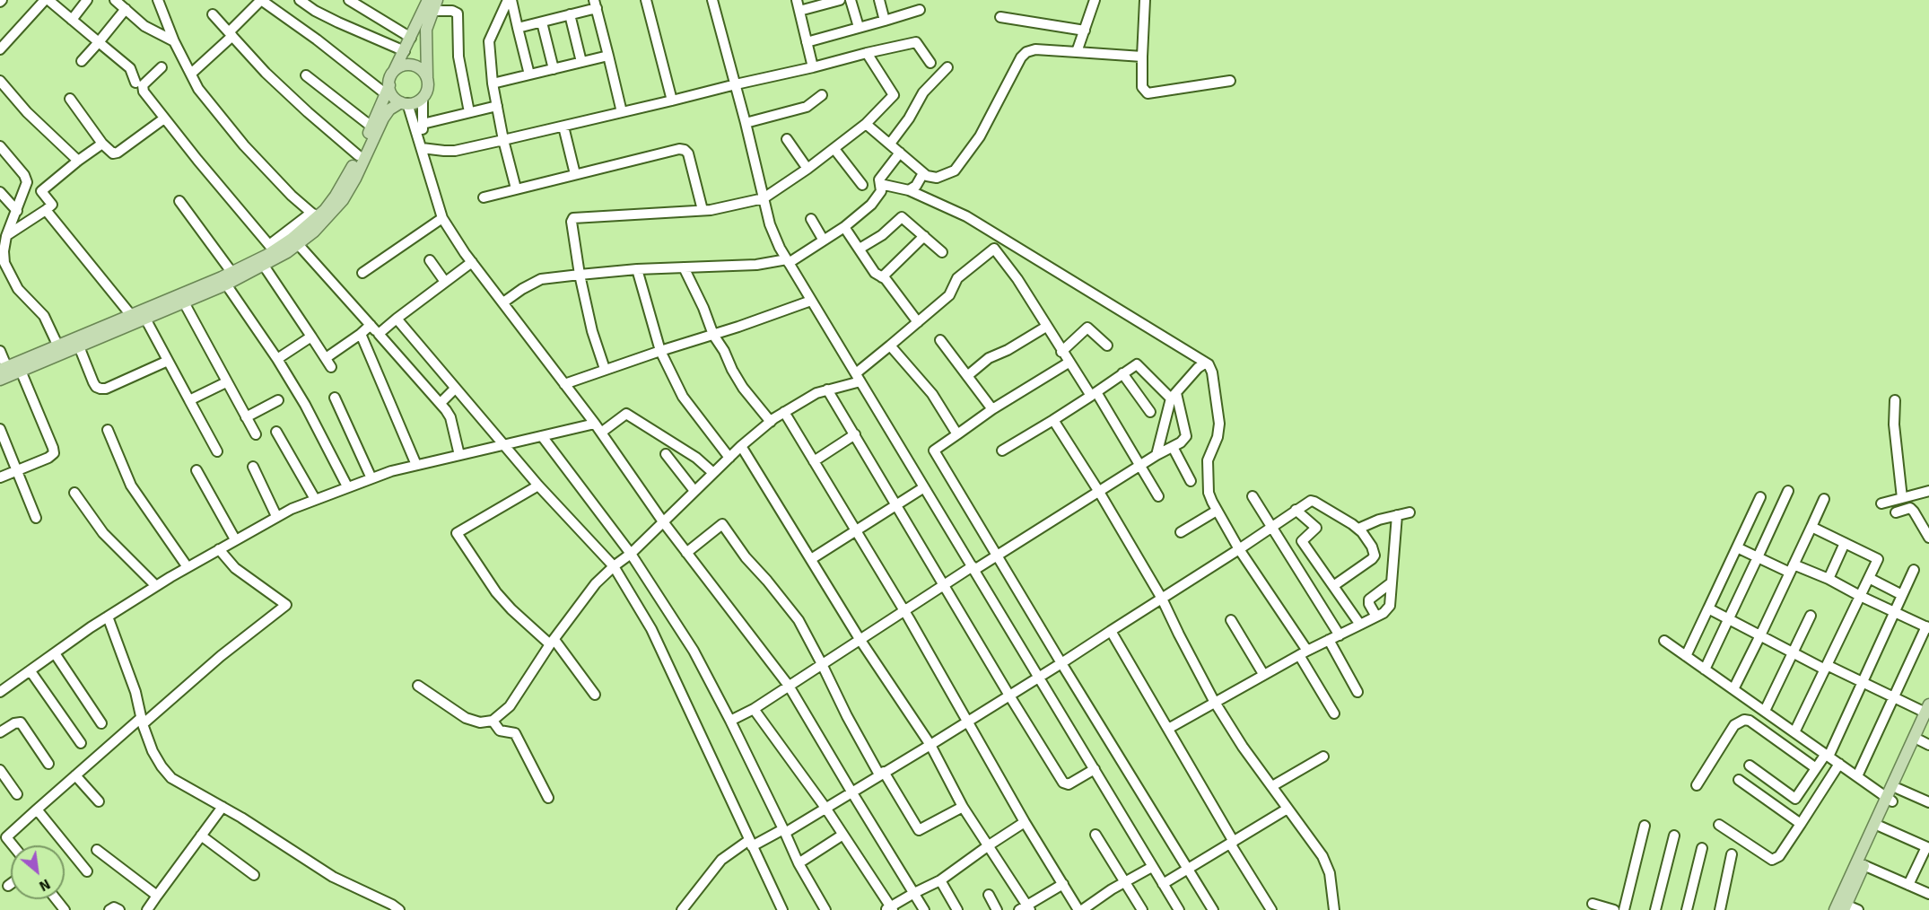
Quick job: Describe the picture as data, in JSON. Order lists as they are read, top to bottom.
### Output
{
  "north": "bottom right"
}
